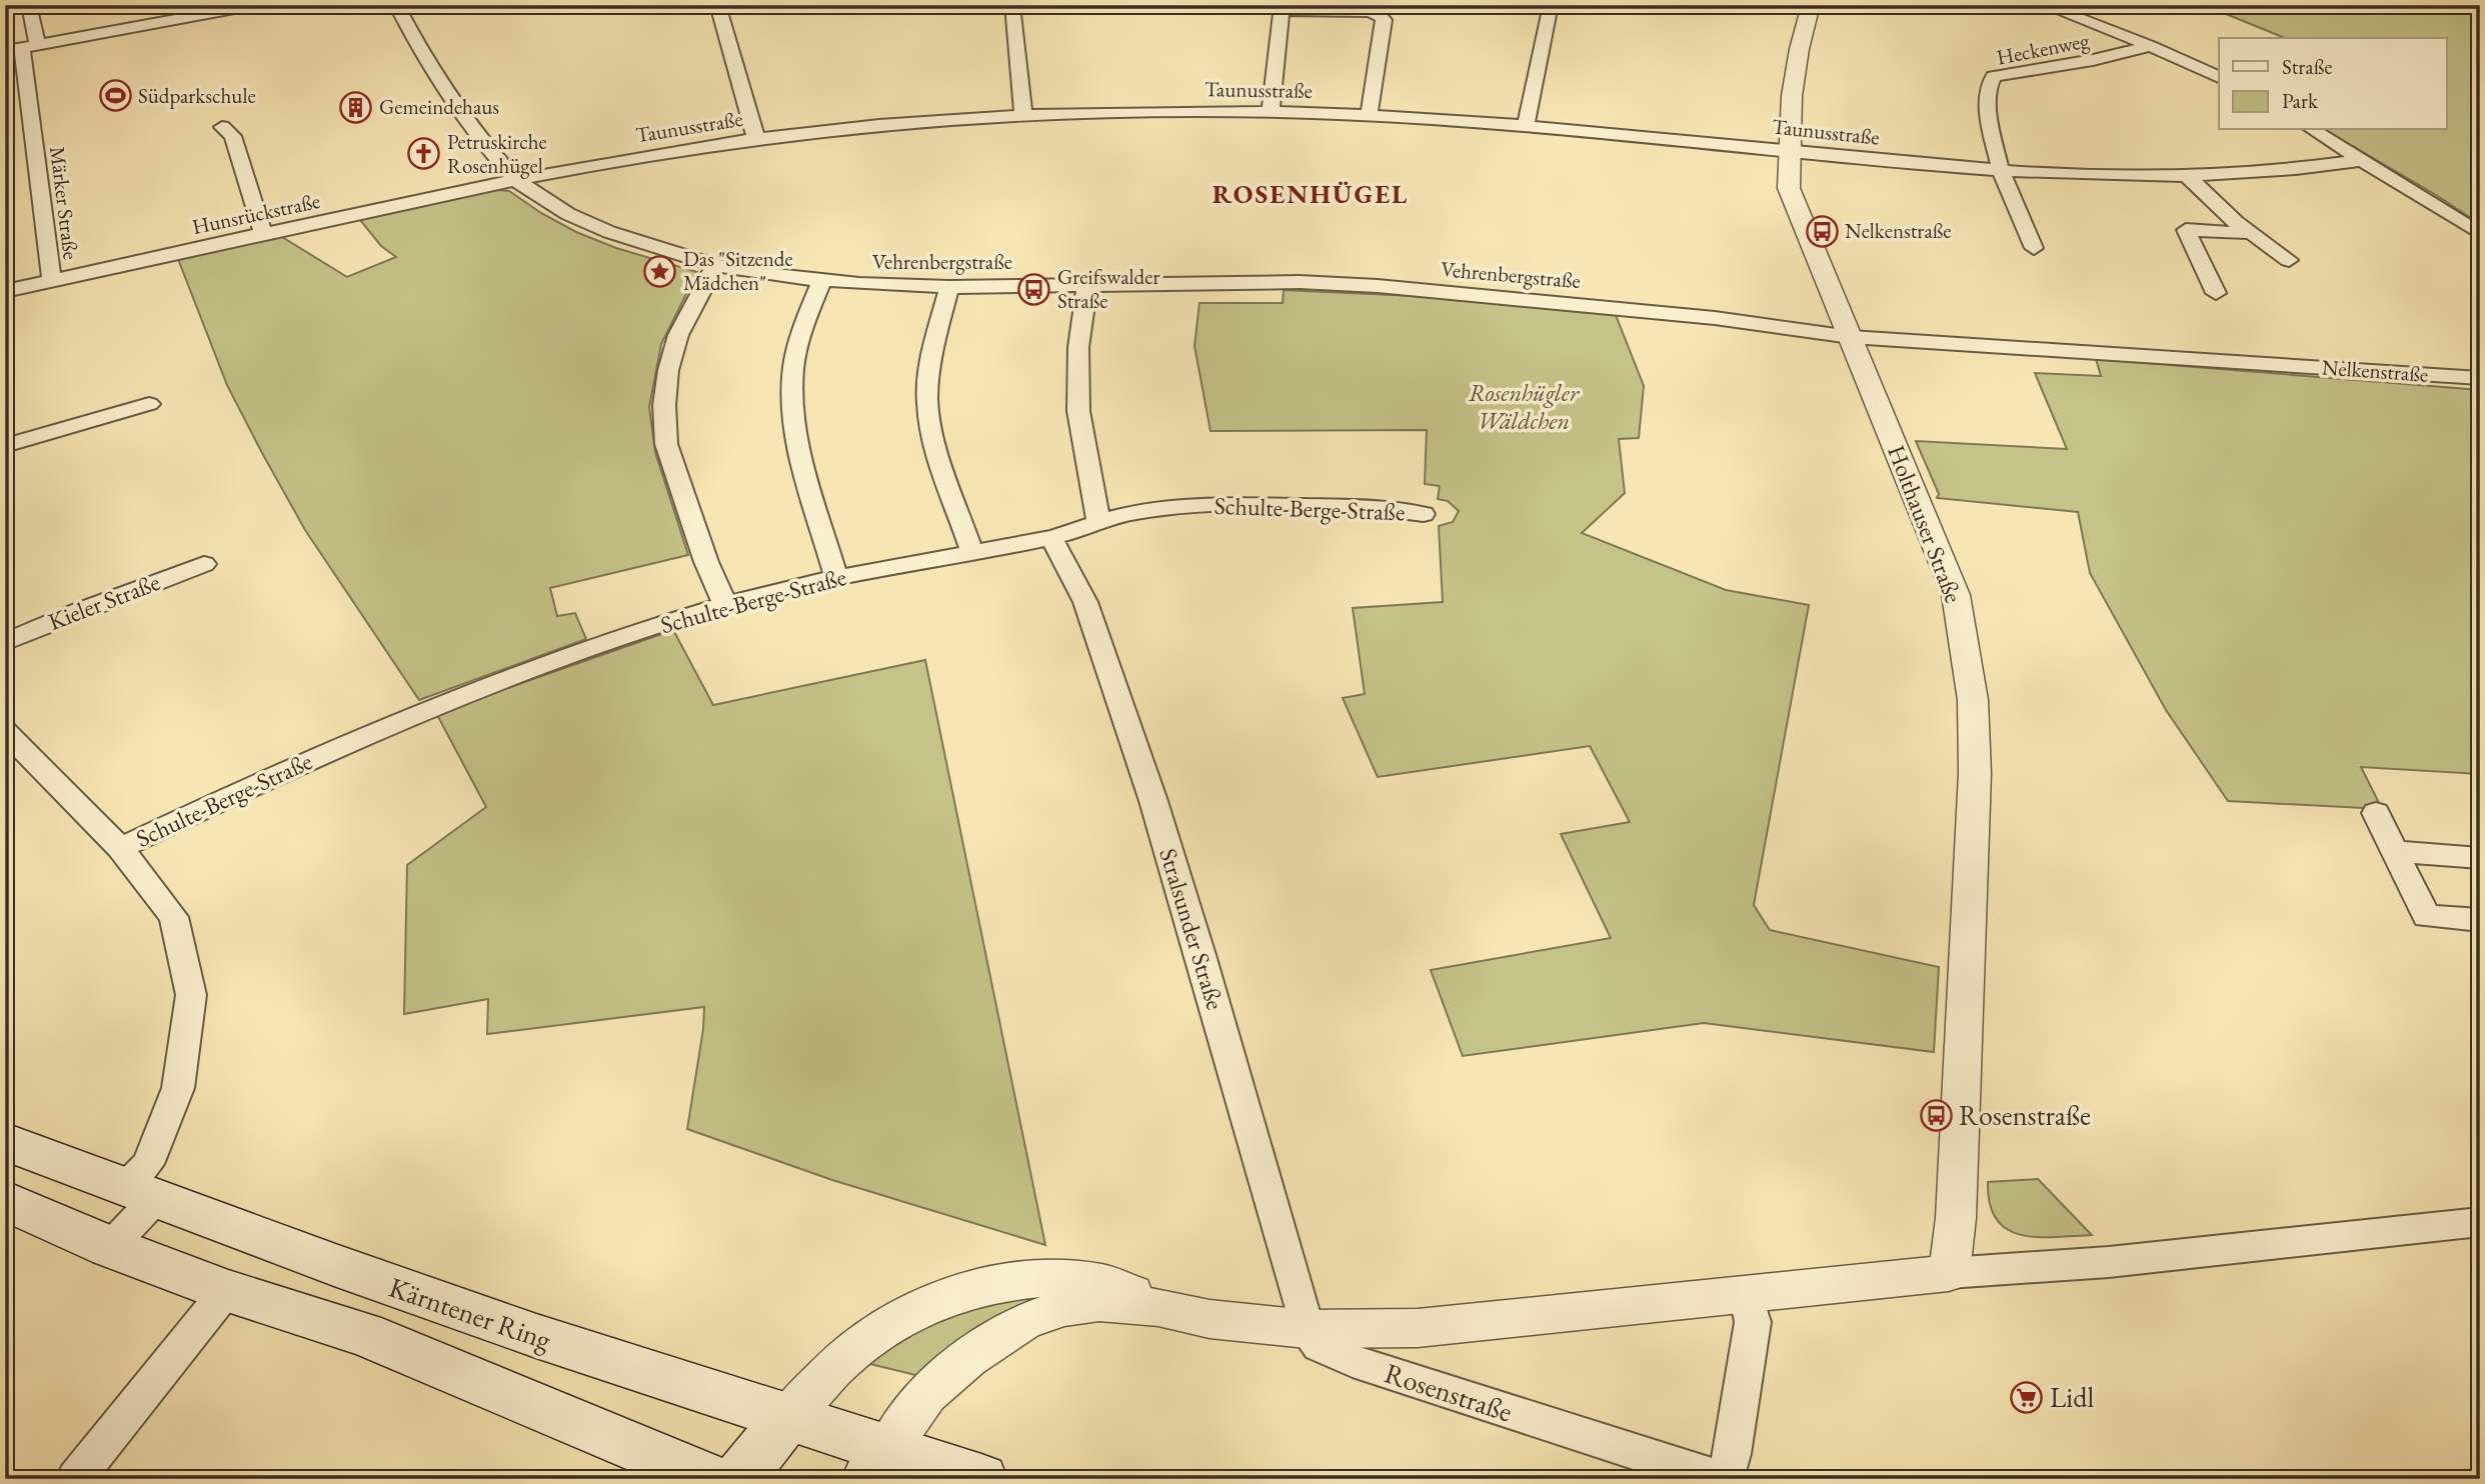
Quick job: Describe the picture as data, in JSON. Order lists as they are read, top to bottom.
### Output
{
  "streets": {
    "main road": ["Kärntener Ring"],
    "street": [
      "Heckenweg",
      "Taunusstraße",
      "Märker Straße",
      "Hunsrückstraße",
      "Vehrenbergstraße",
      "Nelkenstraße",
      "Schulte-Berge-Straße",
      "Holthauser Straße",
      "Kieler Straße",
      "Stralsunder Straße",
      "Rosenstraße"
    ]
  },
  "crossings": [
    ["Heckenweg", "Taunusstraße"],
    ["Taunusstraße", "Hunsrückstraße"],
    ["Taunusstraße", "Vehrenbergstraße"],
    ["Taunusstraße", "Holthauser Straße"],
    ["Märker Straße", "Hunsrückstraße"],
    ["Hunsrückstraße", "Vehrenbergstraße"],
    ["Vehrenbergstraße", "Nelkenstraße"],
    ["Vehrenbergstraße", "Holthauser Straße"],
    ["Nelkenstraße", "Holthauser Straße"],
    ["Schulte-Berge-Straße", "Stralsunder Straße"],
    ["Holthauser Straße", "Rosenstraße"],
    ["Stralsunder Straße", "Rosenstraße"],
    ["Kärntener Ring", "Rosenstraße"]
  ],
  "districts": ["ROSENHÜGEL"],
  "parks": ["Rosenhügler Wäldchen"],
  "places": {
    "sports": ["Südparkschule"],
    "building": ["Gemeindehaus"],
    "church": ["Petruskirche Rosenhügel"],
    "bus stop": ["Nelkenstraße", "Greifswalder Straße", "Rosenstraße"],
    "place": ["Das \"Sitzende Mädchen\""],
    "supermarket": ["Lidl"]
  },
  "legend": ["Straße", "Park"]
}
